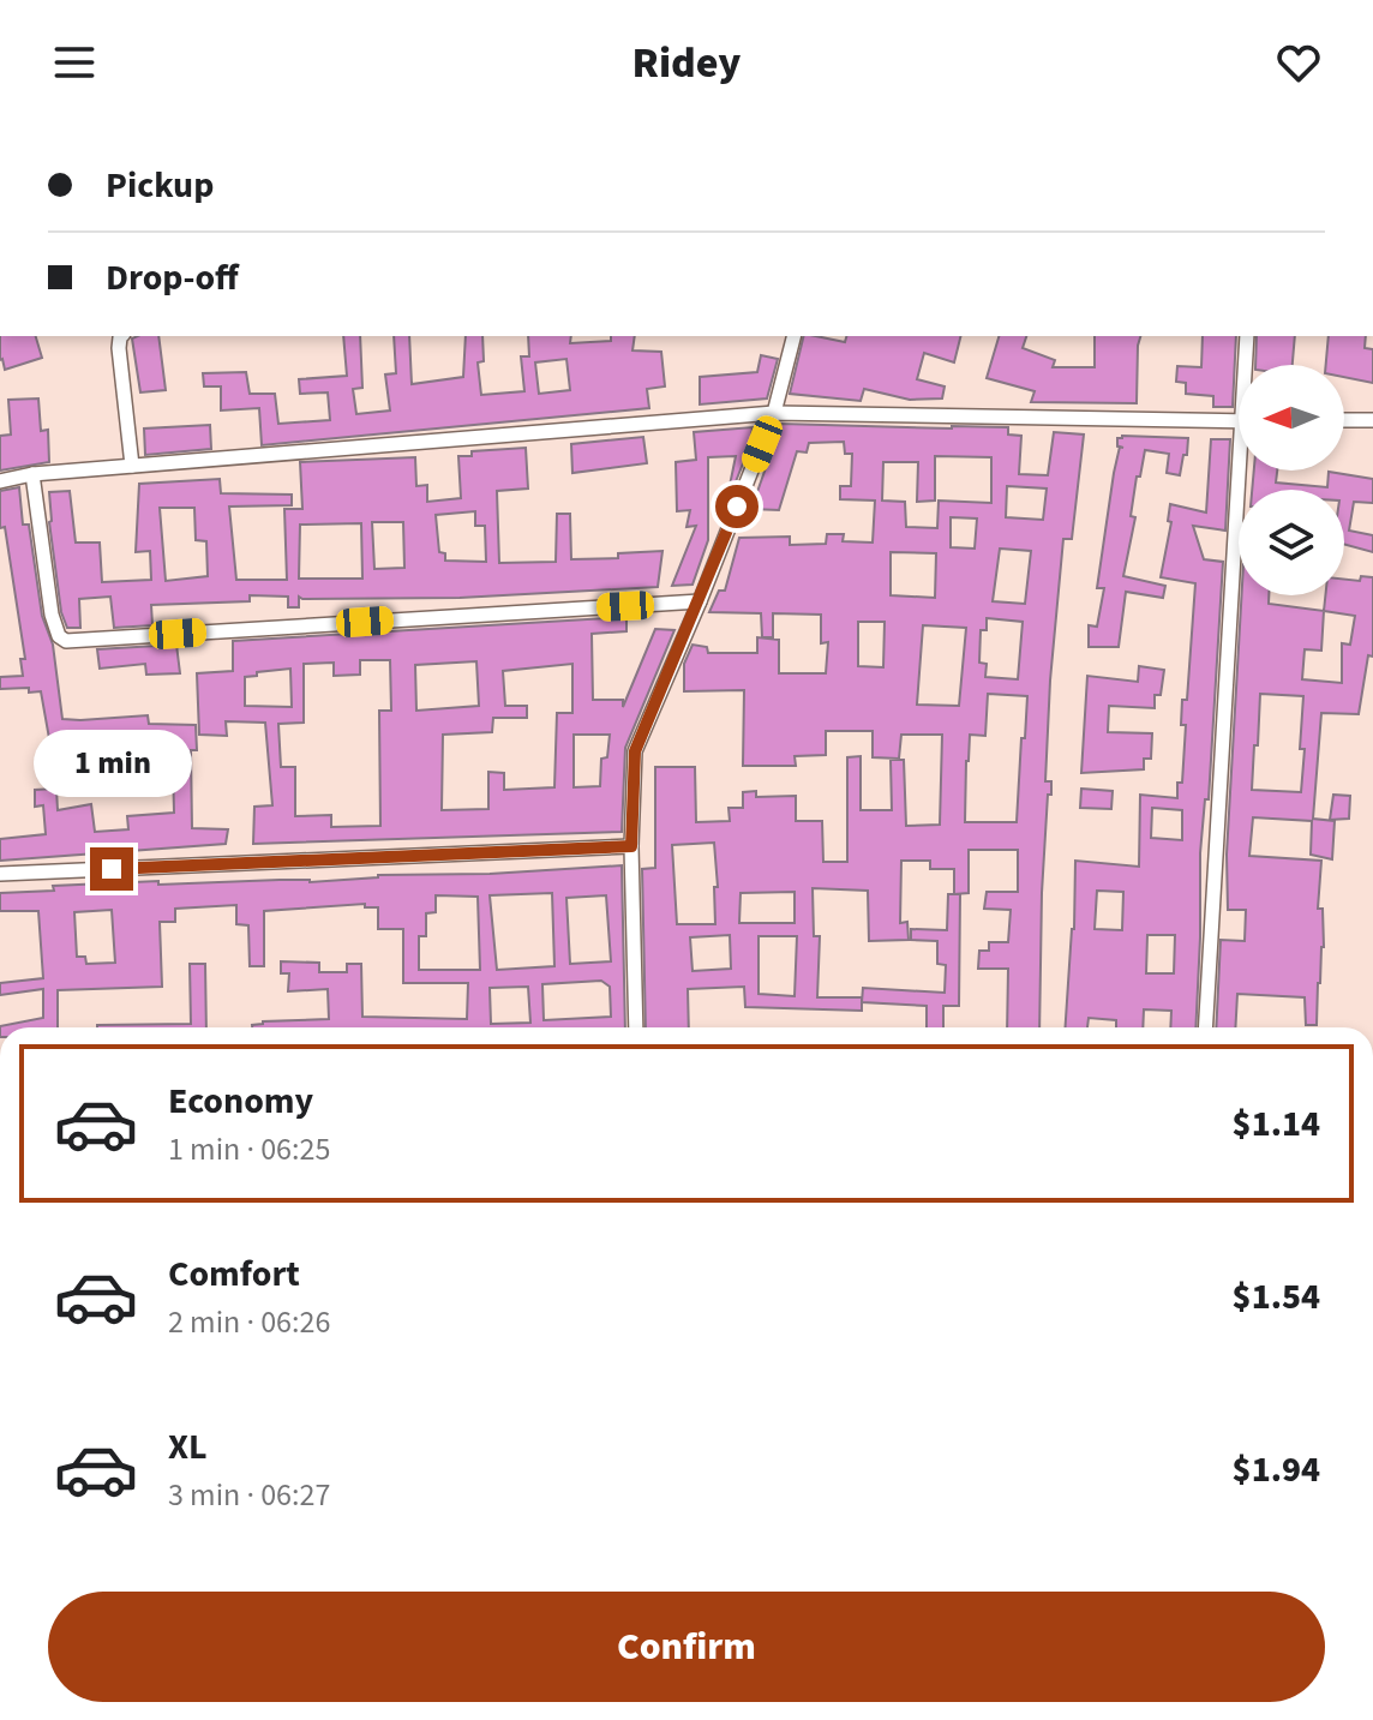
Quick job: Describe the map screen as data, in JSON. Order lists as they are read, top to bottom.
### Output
{
  "north": "left",
  "page": {
    "header": "Ridey",
    "banner": ["Pickup", "Drop-off"],
    "bubble": "1 min",
    "list": [
      {
        "name": "Economy",
        "note": "1 min · 06:25",
        "value": "$1.14"
      },
      {
        "name": "Comfort",
        "note": "2 min · 06:26",
        "value": "$1.54"
      },
      {
        "name": "XL",
        "note": "3 min · 06:27",
        "value": "$1.94"
      }
    ],
    "buttons": "Confirm"
  }
}
